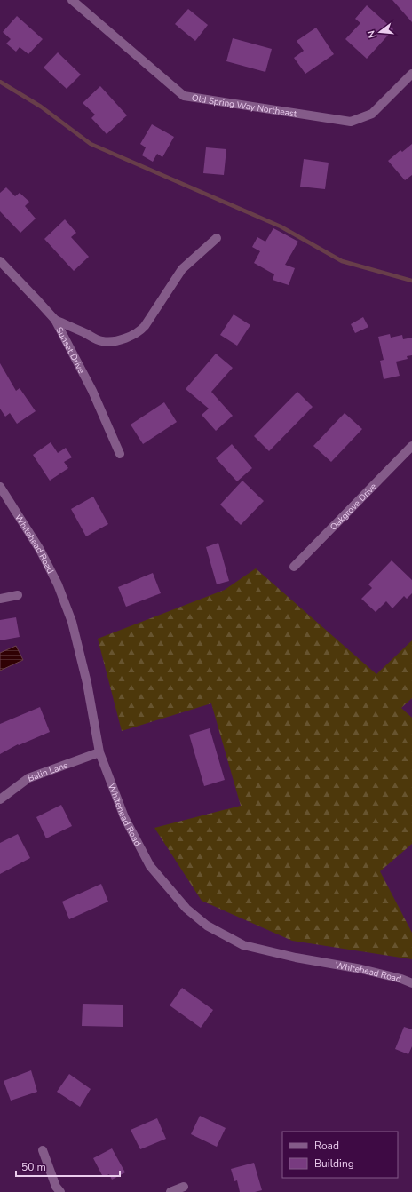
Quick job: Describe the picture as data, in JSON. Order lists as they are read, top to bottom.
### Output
{
  "streets": {
    "street": [
      "Old Spring Way Northeast",
      "Sunset Drive",
      "Oakgrove Drive",
      "Whitehead Road",
      "Balin Lane"
    ]
  },
  "crossings": [
    ["Whitehead Road", "Balin Lane"]
  ],
  "legend": ["Road", "Building"],
  "scale_bar": "50 m",
  "north": "left"
}
